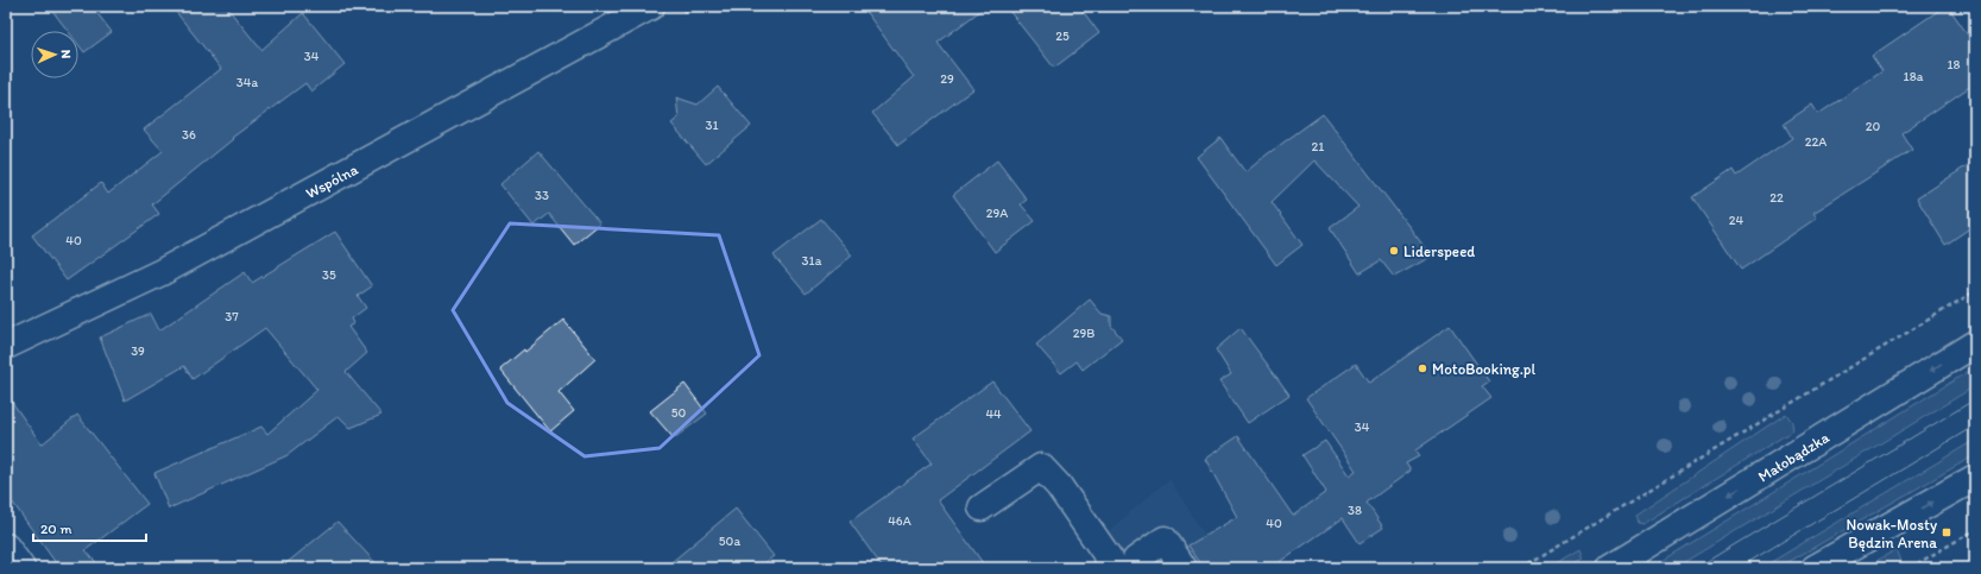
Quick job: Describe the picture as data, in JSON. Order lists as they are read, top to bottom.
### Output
{
  "streets": {
    "street": ["Wspólna", "Małobądzka"]
  },
  "places": {
    "other": ["Liderspeed", "MotoBooking.pl"],
    "transit": ["Nowak-Mosty Będzin Arena"]
  },
  "house_numbers": [
    "25",
    "34",
    "18",
    "18a",
    "29",
    "34a",
    "31",
    "20",
    "36",
    "22A",
    "21",
    "33",
    "22",
    "29A",
    "24",
    "40",
    "31a",
    "35",
    "37",
    "29B",
    "39",
    "50",
    "44",
    "34",
    "38",
    "46A",
    "40",
    "50a"
  ],
  "scale_bar": "20 m",
  "north": "right"
}
